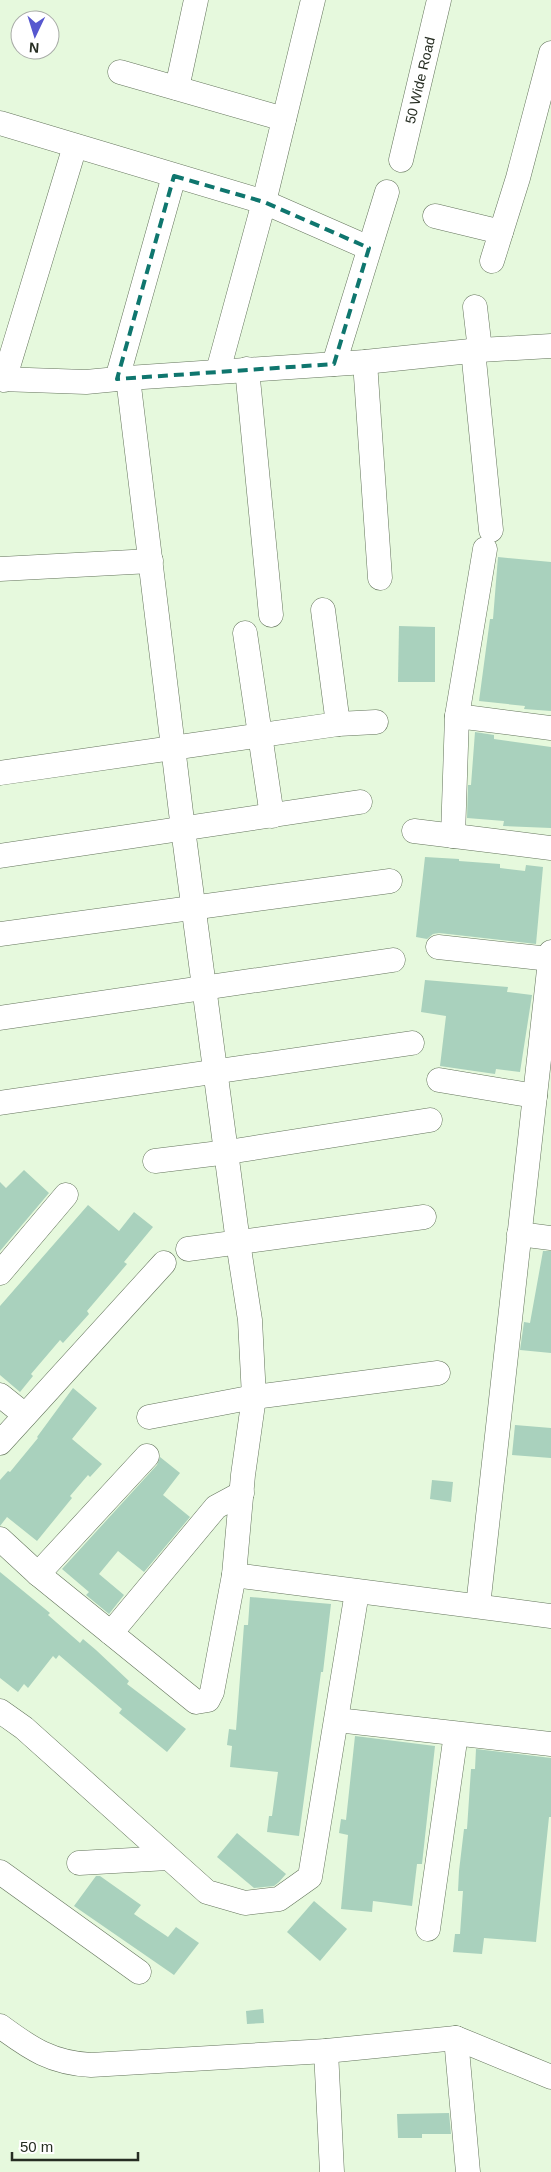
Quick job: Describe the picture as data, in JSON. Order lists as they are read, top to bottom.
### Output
{
  "streets": {
    "street": ["50 Wide Road"]
  },
  "scale_bar": "50 m",
  "north": "bottom"
}
